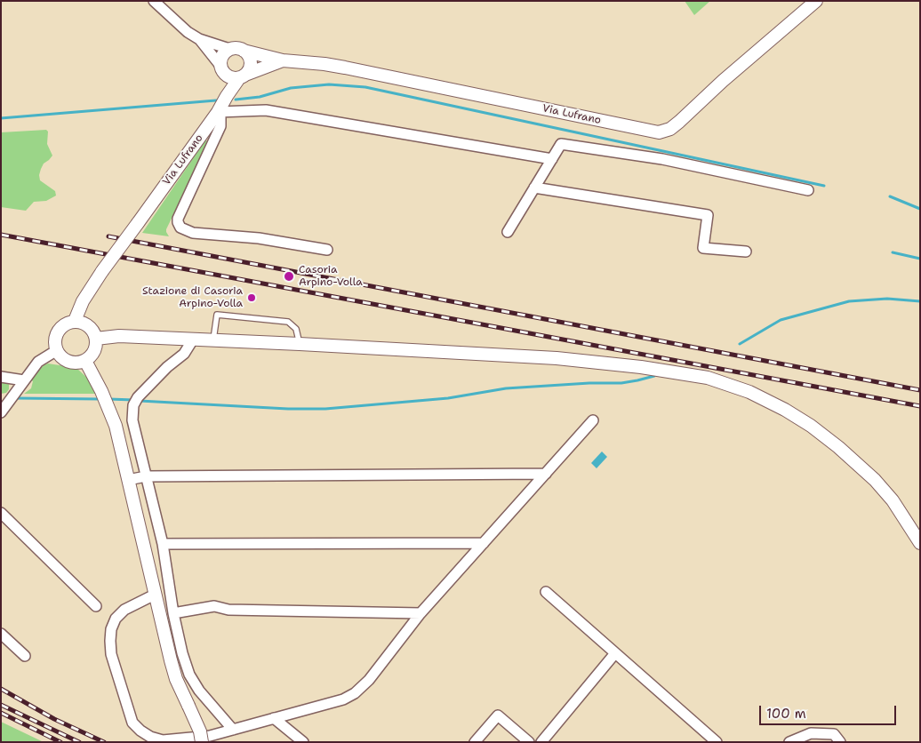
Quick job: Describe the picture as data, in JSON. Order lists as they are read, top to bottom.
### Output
{
  "streets": {
    "street": ["Via Lufrano"]
  },
  "places": ["Casoria Arpino-Volla", "Stazione di Casoria Arpino-Volla"],
  "scale_bar": "100 m"
}
